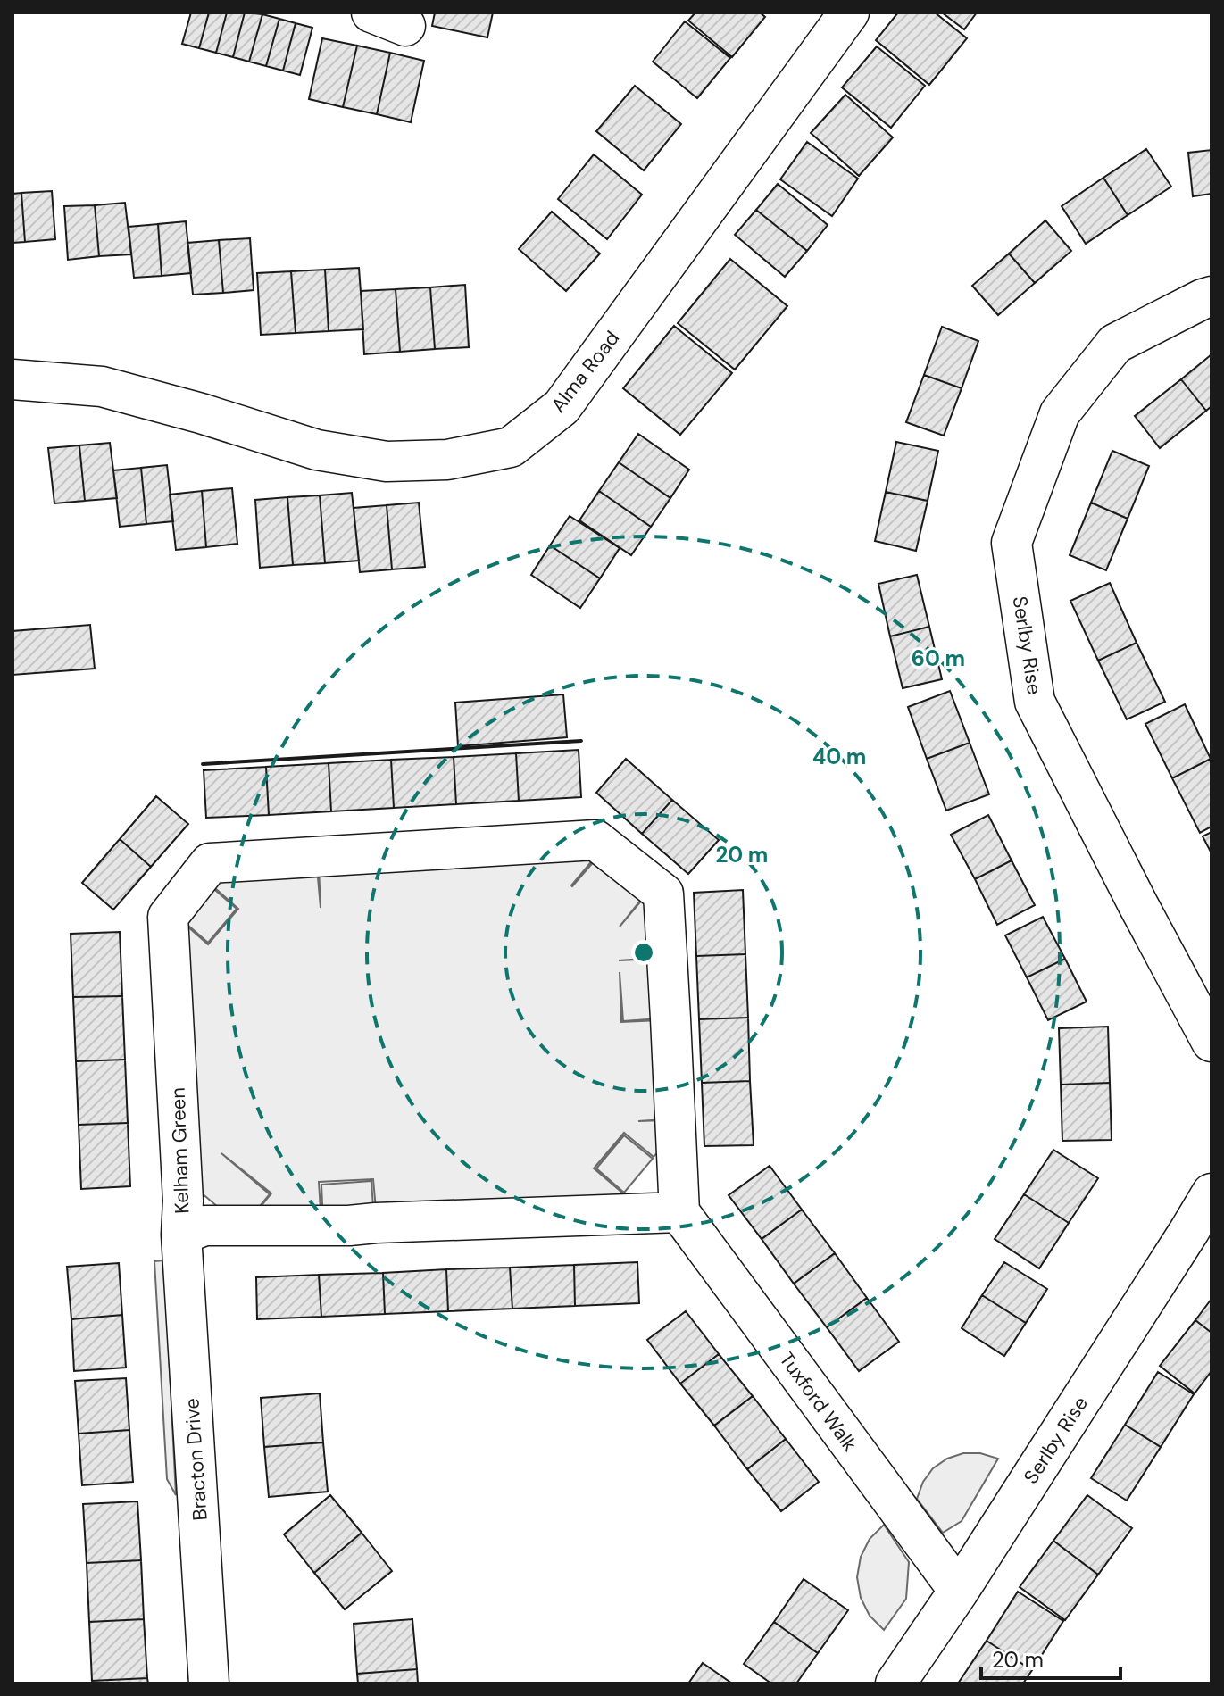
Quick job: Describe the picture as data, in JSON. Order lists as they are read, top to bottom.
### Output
{
  "streets": {
    "street": [
      "Alma Road",
      "Serlby Rise",
      "Kelham Green",
      "Tuxford Walk",
      "Bracton Drive"
    ]
  },
  "crossings": [
    ["Serlby Rise", "Tuxford Walk"],
    ["Kelham Green", "Tuxford Walk"],
    ["Kelham Green", "Bracton Drive"]
  ],
  "scale_bar": "20 m",
  "rings": ["60 m", "40 m", "20 m"]
}
